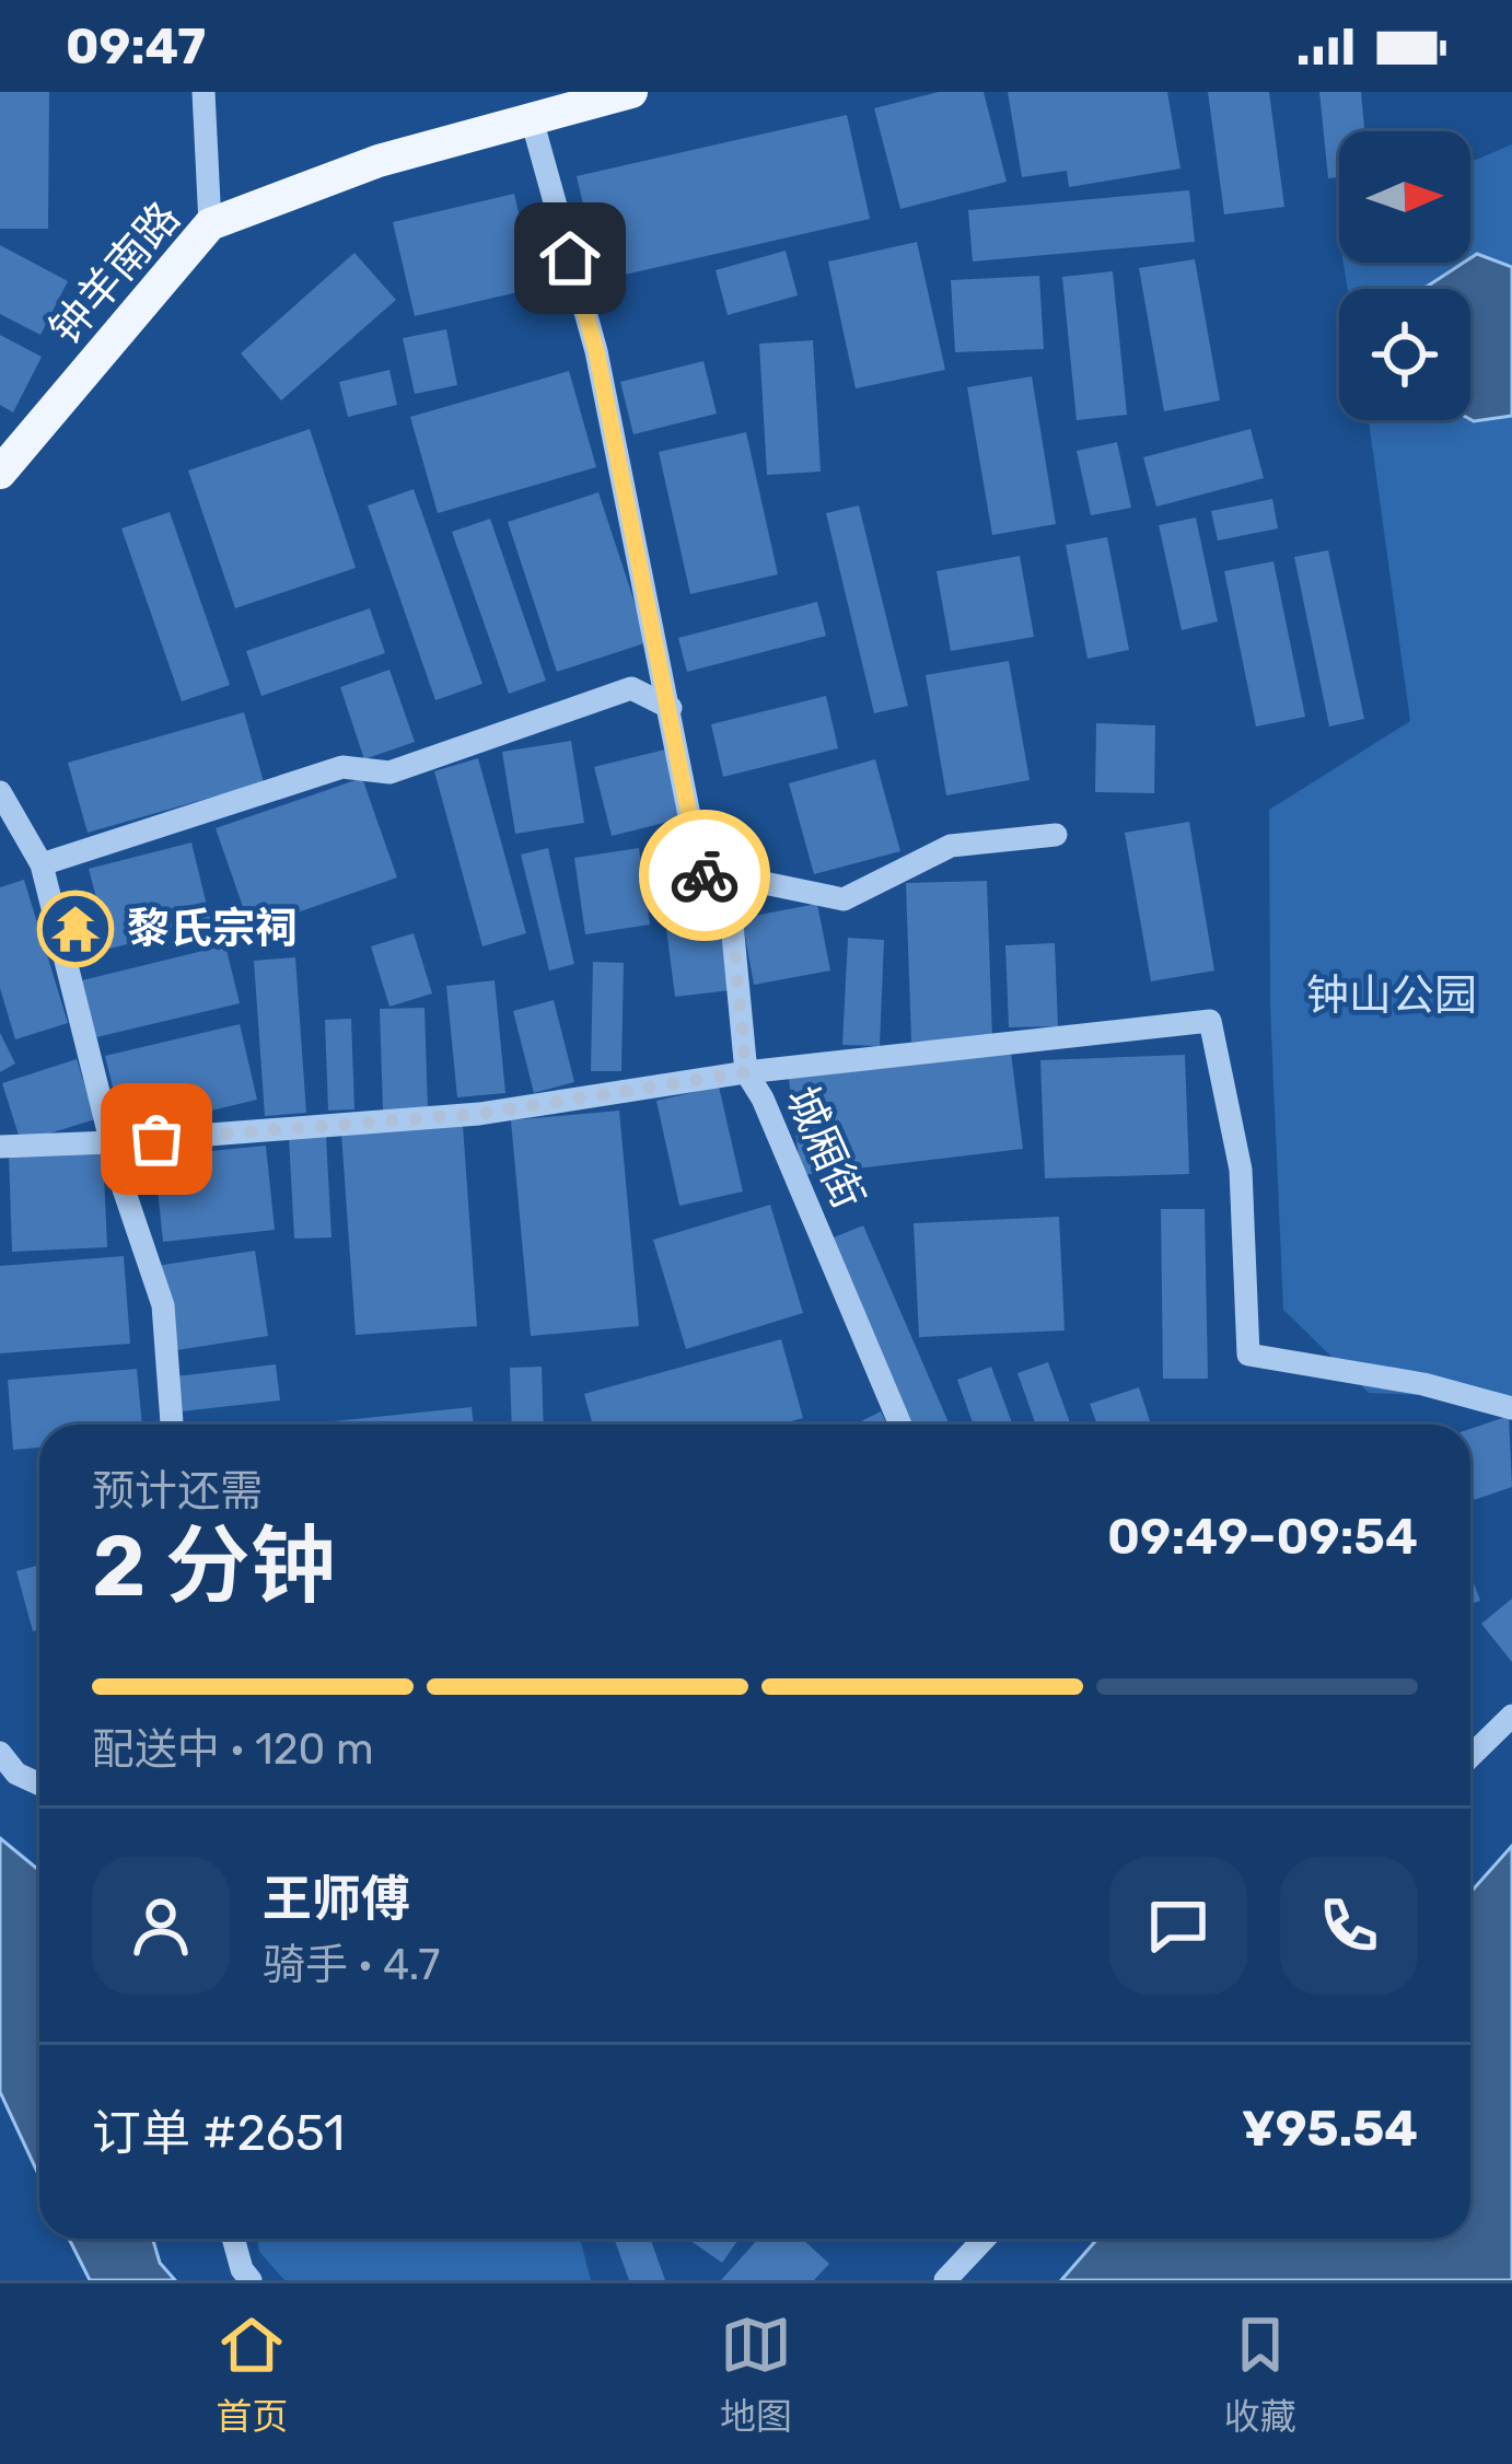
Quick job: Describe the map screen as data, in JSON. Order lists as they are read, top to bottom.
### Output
{
  "streets": {
    "main road": ["钟羊南路"],
    "street": ["城厢街"]
  },
  "crossings": [
    ["钟羊南路", "城厢街"]
  ],
  "parks": ["钟山公园"],
  "places": {
    "temple": ["黎氏宗祠"]
  },
  "north": "right",
  "page": {
    "status": "09:47",
    "heading": ["2 分钟", "预计还需", "09:49–09:54"],
    "panel": [
      "王师傅",
      "骑手 · 4.7",
      "订单 #2651",
      "¥95.54"
    ],
    "bar": "配送中 · 120 m",
    "tabs": ["首页", "地图", "收藏"]
  }
}
